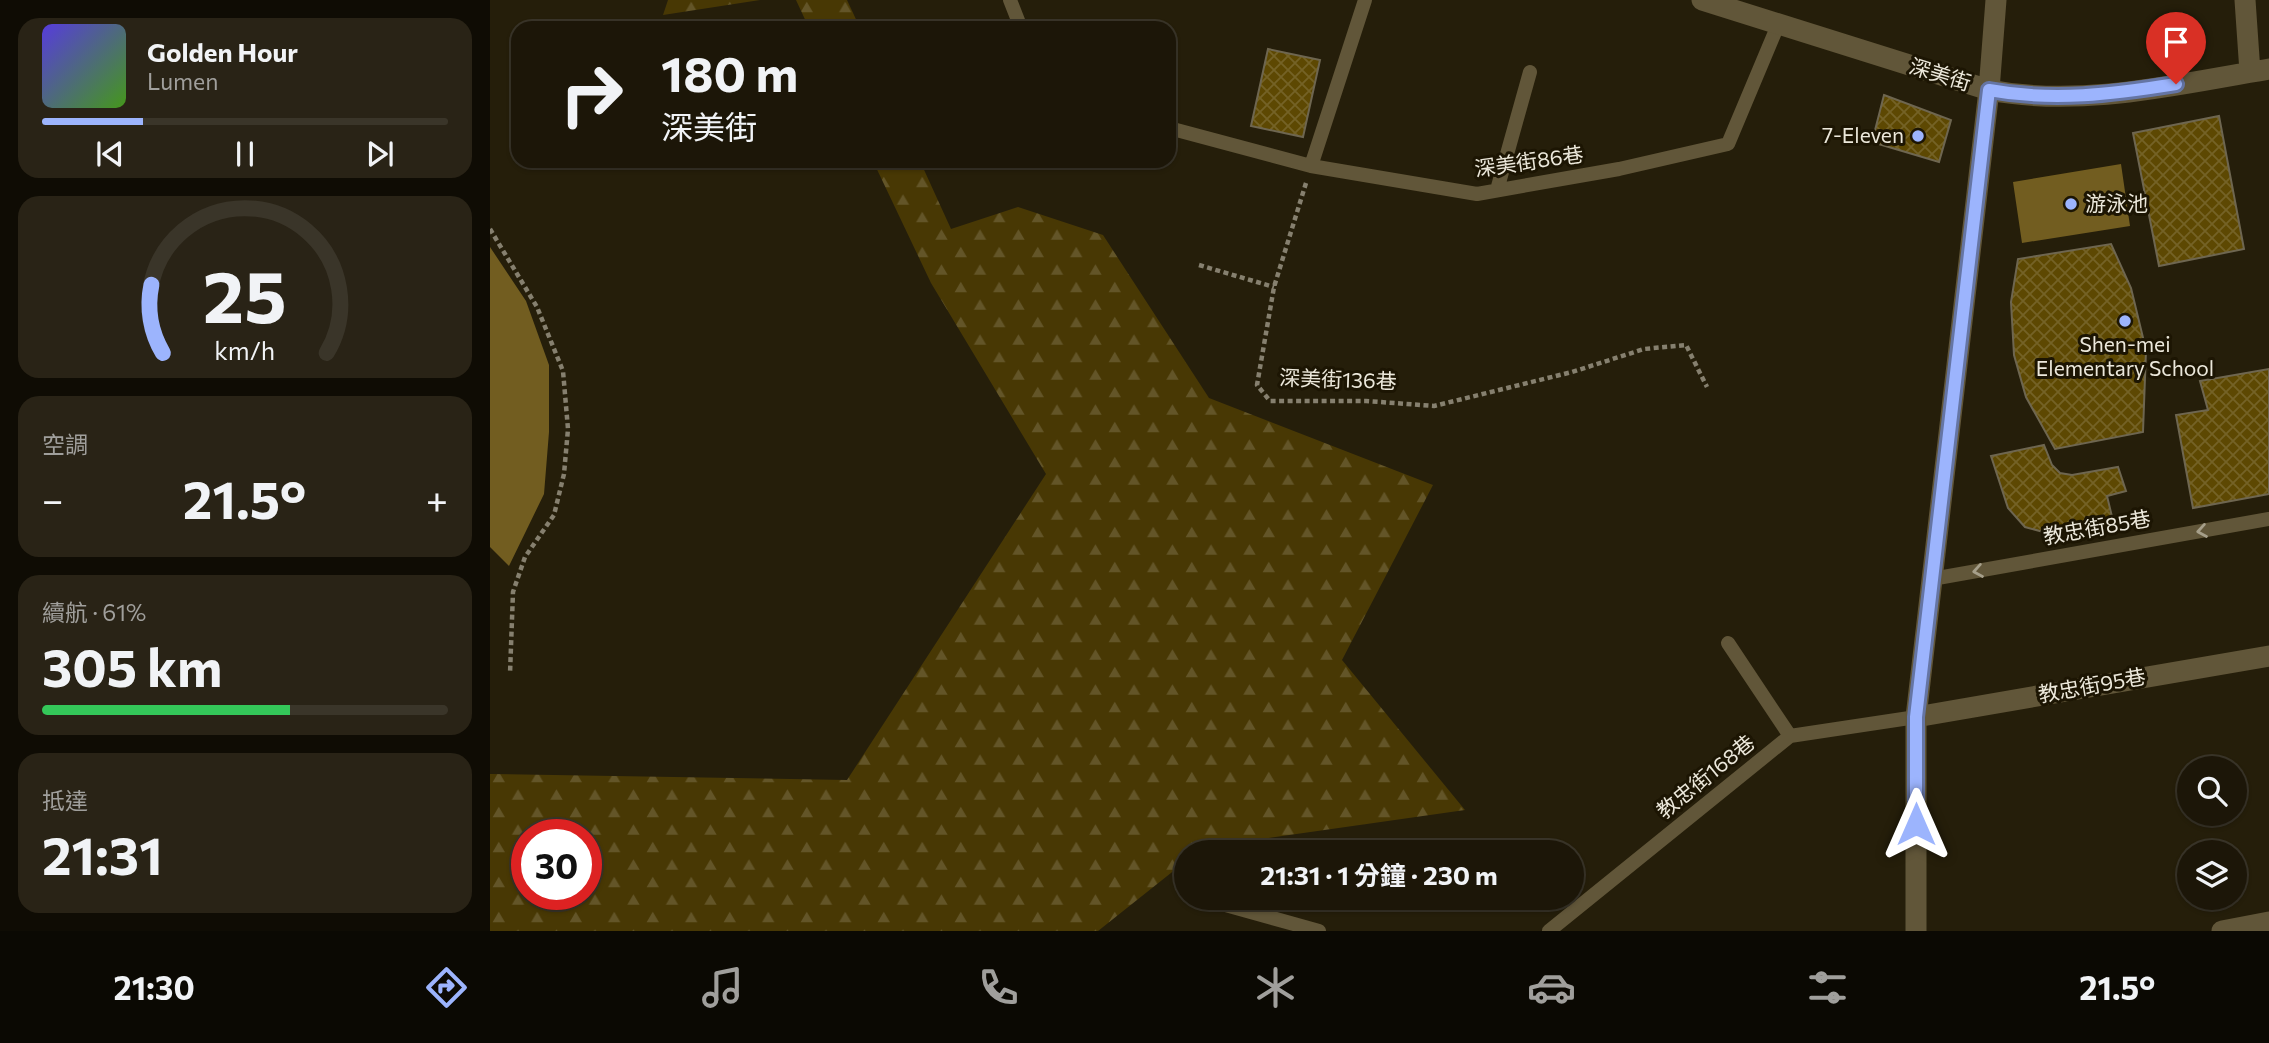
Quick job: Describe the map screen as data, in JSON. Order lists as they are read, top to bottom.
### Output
{
  "streets": {
    "street": ["深美街", "教忠街95巷"],
    "lane": ["深美街86巷", "教忠街85巷", "教忠街168巷"],
    "path": ["深美街136巷"]
  },
  "crossings": [
    ["深美街", "深美街86巷"],
    ["深美街86巷", "深美街136巷"]
  ],
  "one_way": ["教忠街85巷"],
  "places": ["7-Eleven", "游泳池", "Shen-mei Elementary School"],
  "page": {
    "turn": ["180 m", "深美街"],
    "song": ["Golden Hour", "Lumen"],
    "tile": [
      "空調",
      ["續航 · 61%", "305 km"],
      ["抵達", "21:31"]
    ],
    "heat": ["−", "21.5°", "+"],
    "limit": "30",
    "trip": "21:31 · 1 分鐘 · 230 m",
    "tabs": ["21:30", "21.5°"],
    "gauge": ["25", "km/h"]
  }
}
